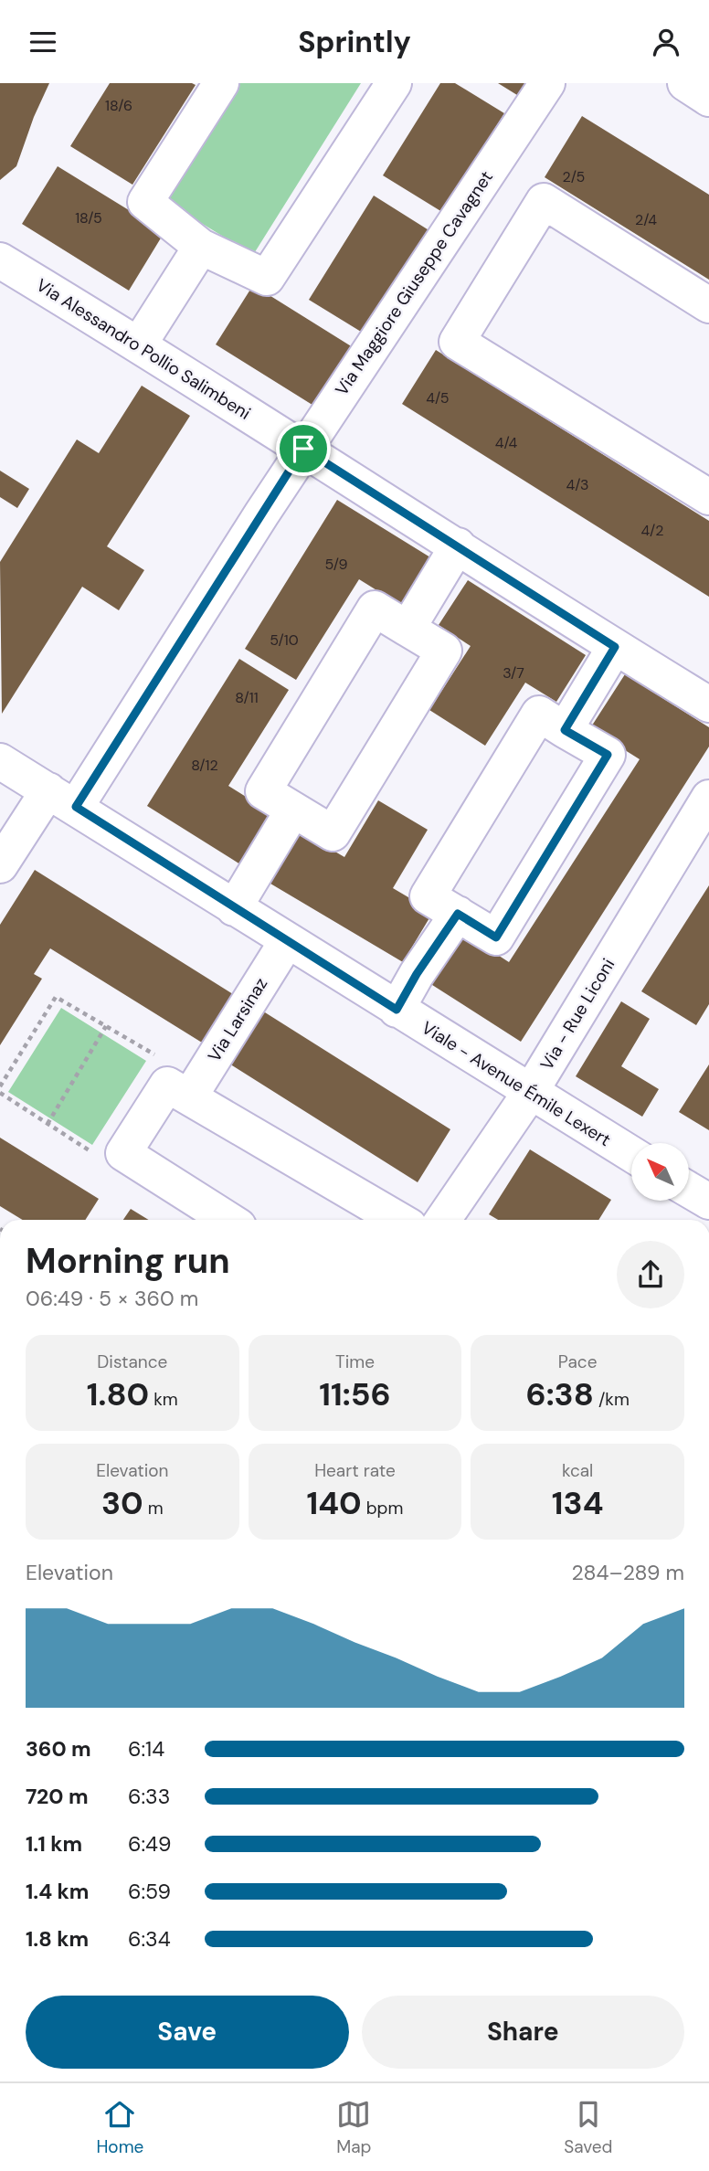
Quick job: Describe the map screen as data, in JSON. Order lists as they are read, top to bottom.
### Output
{
  "streets": {
    "street": [
      "Via Maggiore Giuseppe Cavagnet",
      "Via Alessandro Pollio Salimbeni",
      "Via - Rue Liconi",
      "Via Larsinaz",
      "Viale - Avenue Émile Lexert"
    ]
  },
  "crossings": [
    ["Via Maggiore Giuseppe Cavagnet", "Via Alessandro Pollio Salimbeni"],
    ["Via Maggiore Giuseppe Cavagnet", "Viale - Avenue Émile Lexert"],
    ["Via - Rue Liconi", "Viale - Avenue Émile Lexert"],
    ["Via Larsinaz", "Viale - Avenue Émile Lexert"]
  ],
  "house_numbers": [
    "18/6",
    "2/5",
    "18/5",
    "2/4",
    "4/5",
    "4/4",
    "4/3",
    "4/2",
    "5/9",
    "5/10",
    "3/7",
    "8/11",
    "8/12"
  ],
  "north": "top left",
  "page": {
    "header": "Sprintly",
    "heading": ["Morning run", "06:49 · 5 × 360 m"],
    "stats": [
      ["Distance", "1.80 km"],
      ["Time", "11:56"],
      ["Pace", "6:38 /km"],
      ["Elevation", "30 m"],
      ["Heart rate", "140 bpm"],
      ["kcal", "134"]
    ],
    "chart": ["Elevation", "284–289 m"],
    "list": [
      {
        "name": "360 m",
        "note": "6:14"
      },
      {
        "name": "720 m",
        "note": "6:33"
      },
      {
        "name": "1.1 km",
        "note": "6:49"
      },
      {
        "name": "1.4 km",
        "note": "6:59"
      },
      {
        "name": "1.8 km",
        "note": "6:34"
      }
    ],
    "buttons": ["Save", "Share"],
    "tabs": ["Home", "Map", "Saved"]
  }
}
